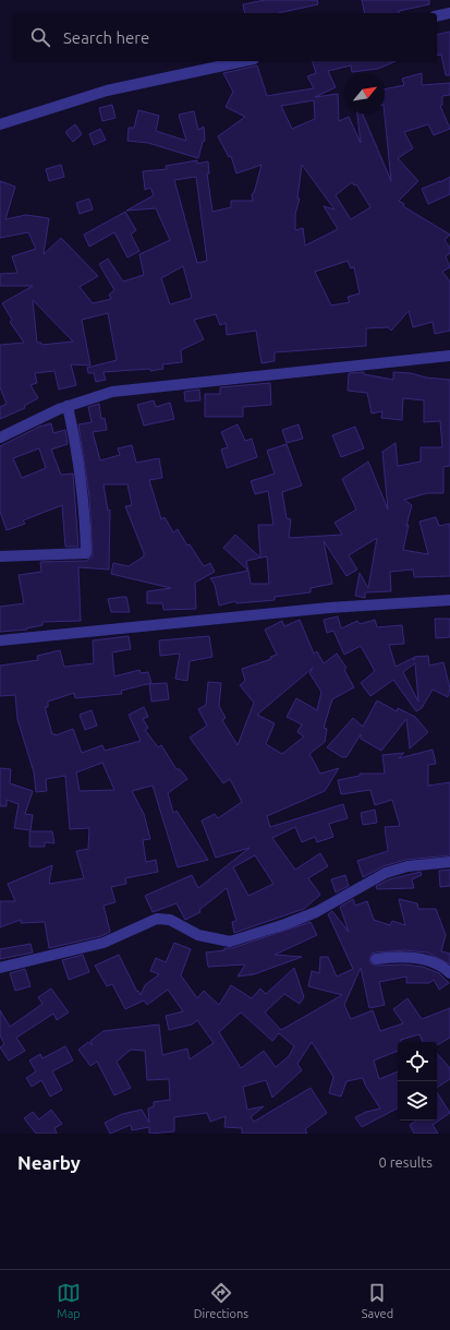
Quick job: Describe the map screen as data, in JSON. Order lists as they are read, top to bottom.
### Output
{
  "north": "top right",
  "page": {
    "search": "Search here",
    "heading": ["Nearby", "0 results"],
    "nav": ["Map", "Directions", "Saved"]
  }
}
